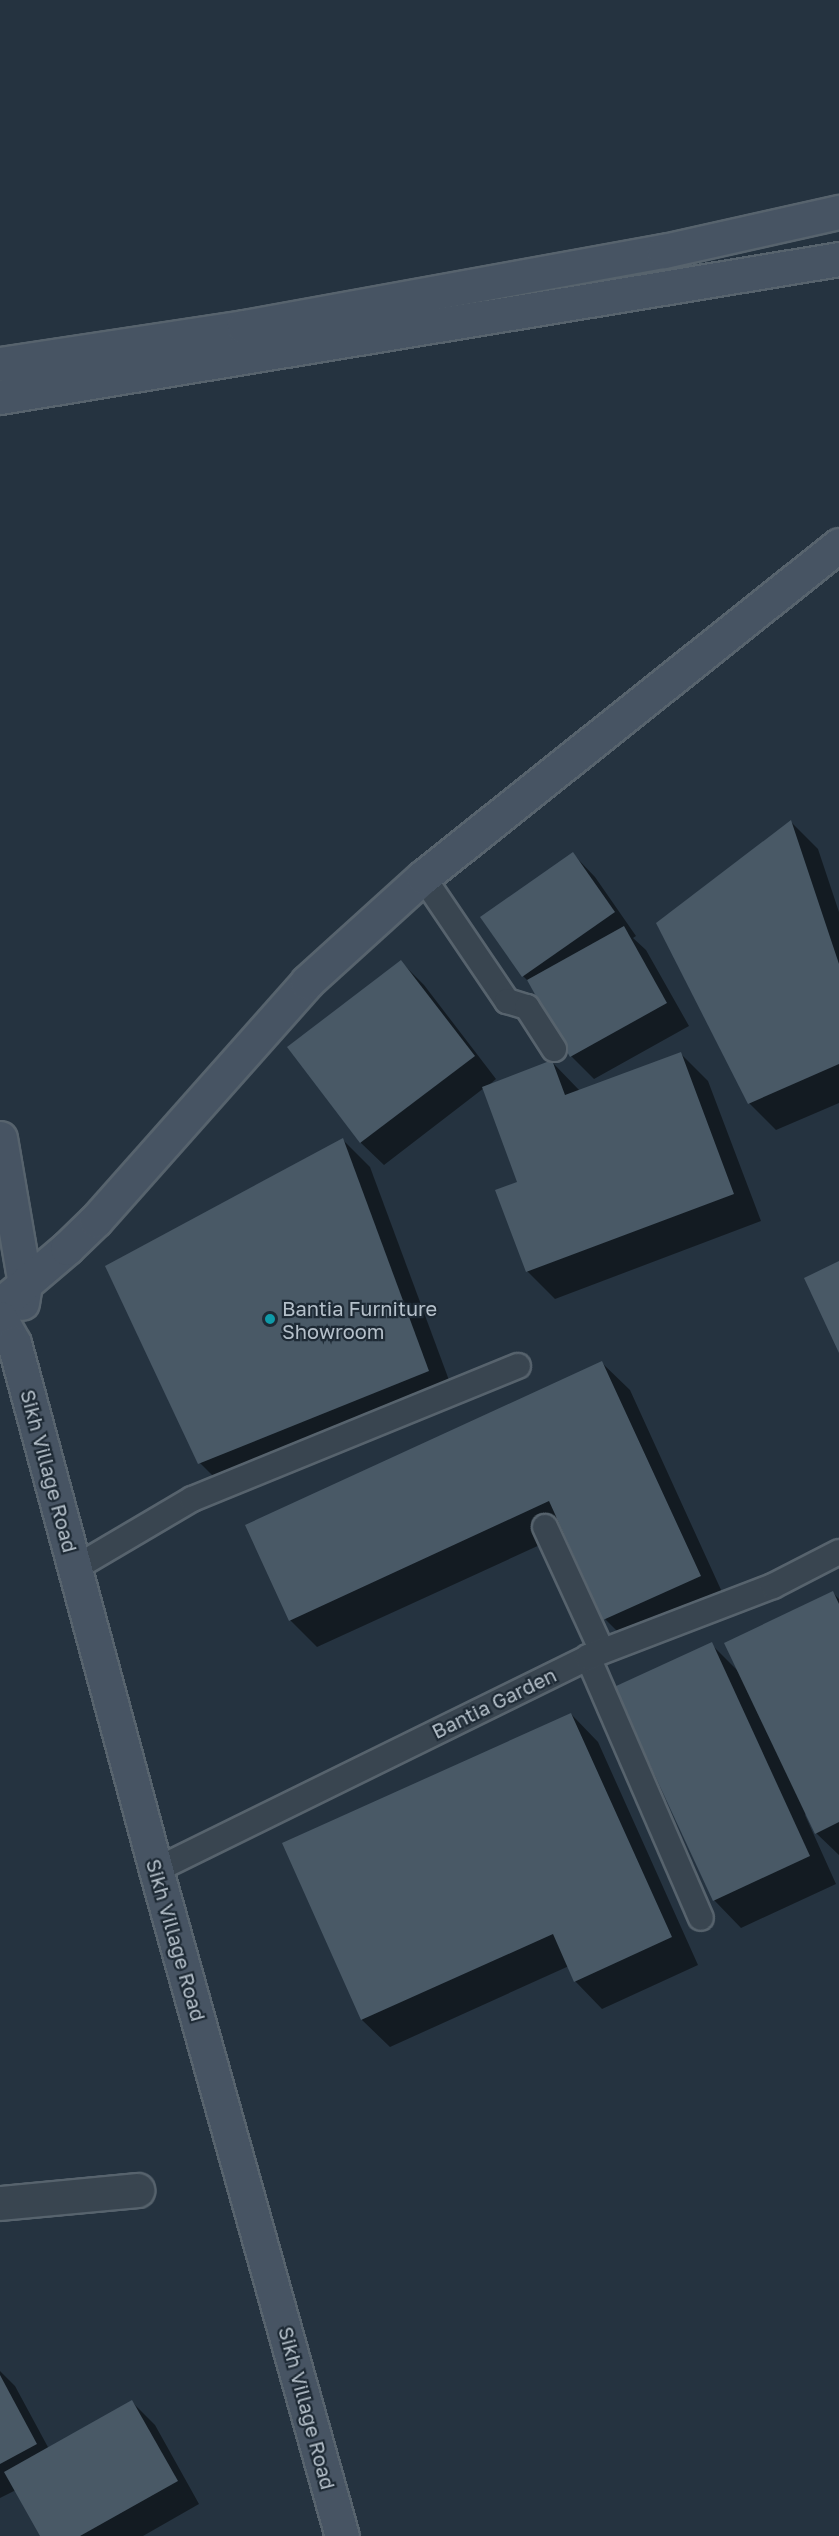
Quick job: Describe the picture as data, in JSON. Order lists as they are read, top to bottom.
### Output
{
  "streets": {
    "main road": ["Sikh Village Road"],
    "lane": ["Bantia Garden"]
  },
  "crossings": [
    ["Sikh Village Road", "Bantia Garden"]
  ],
  "places": ["Bantia Furniture Showroom"]
}
